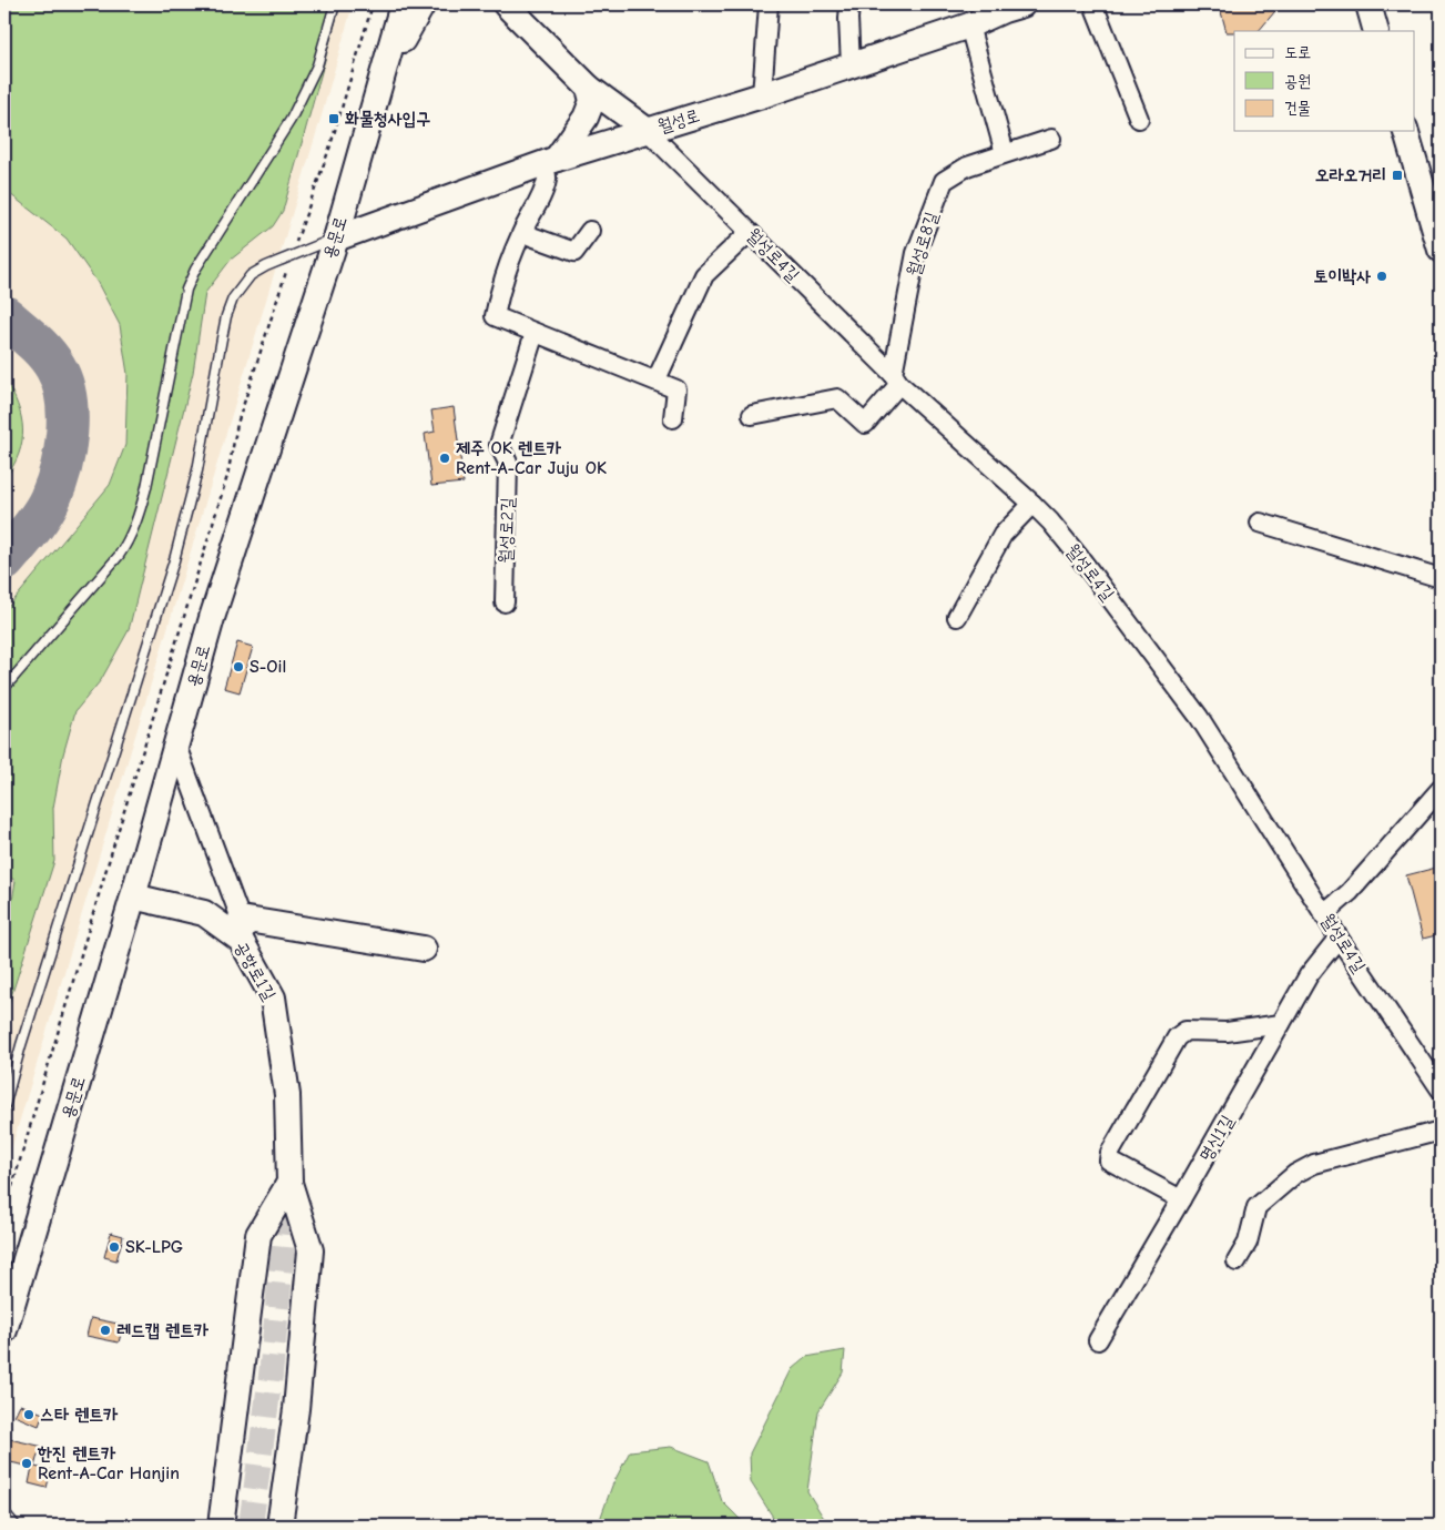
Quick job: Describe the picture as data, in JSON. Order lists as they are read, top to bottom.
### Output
{
  "streets": {
    "street": [
      "월성로",
      "용문로",
      "월성로8길",
      "월성로4길",
      "월성로2길",
      "공항로1길",
      "명신1길"
    ]
  },
  "crossings": [
    ["월성로", "용문로"],
    ["월성로", "월성로4길"],
    ["용문로", "공항로1길"],
    ["월성로8길", "월성로4길"],
    ["월성로4길", "명신1길"]
  ],
  "places": {
    "transit": ["화물청사입구", "오라오거리"],
    "other": [
      "토이박사",
      "제주 OK 렌트카 Rent-A-Car Juju OK",
      "S-Oil",
      "SK-LPG",
      "레드캡 렌트카",
      "스타 렌트카",
      "한진 렌트카 Rent-A-Car Hanjin"
    ]
  },
  "legend": ["도로", "공원", "건물"]
}
